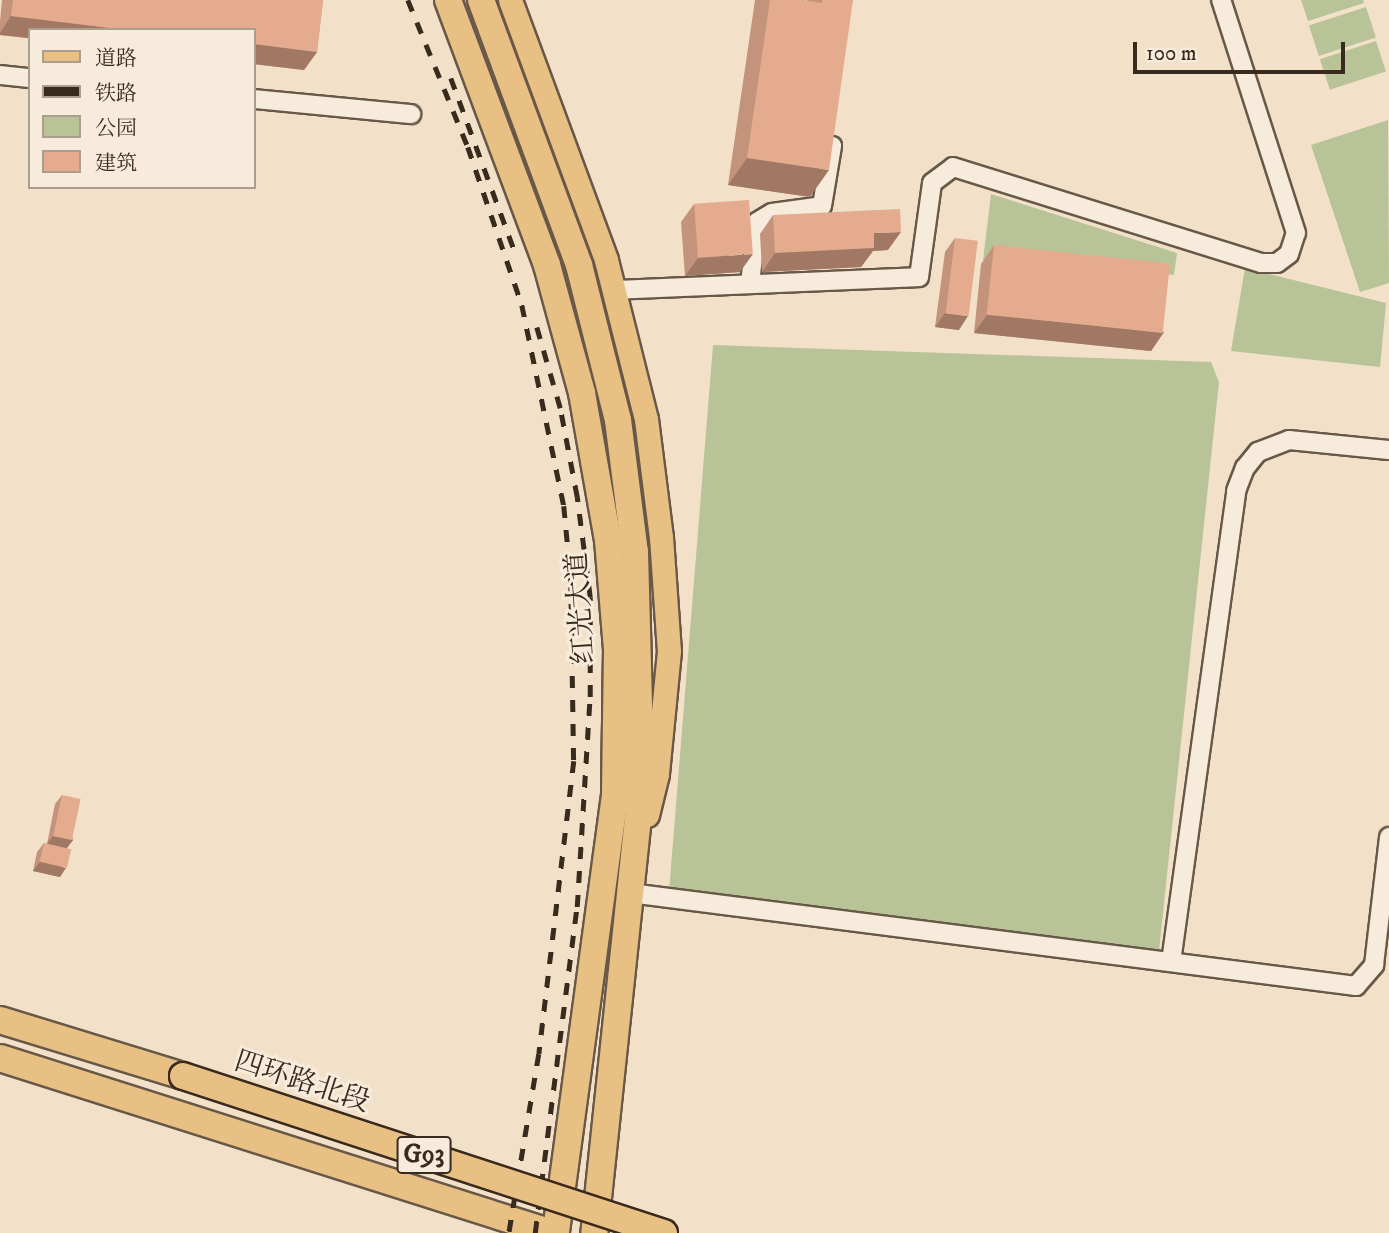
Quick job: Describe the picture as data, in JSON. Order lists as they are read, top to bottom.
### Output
{
  "streets": {
    "highway": ["红光大道", "四环路北段", "G93"]
  },
  "crossings": [
    ["红光大道", "G93"]
  ],
  "legend": [
    "道路",
    "铁路",
    "公园",
    "建筑"
  ],
  "scale_bar": "100 m"
}
